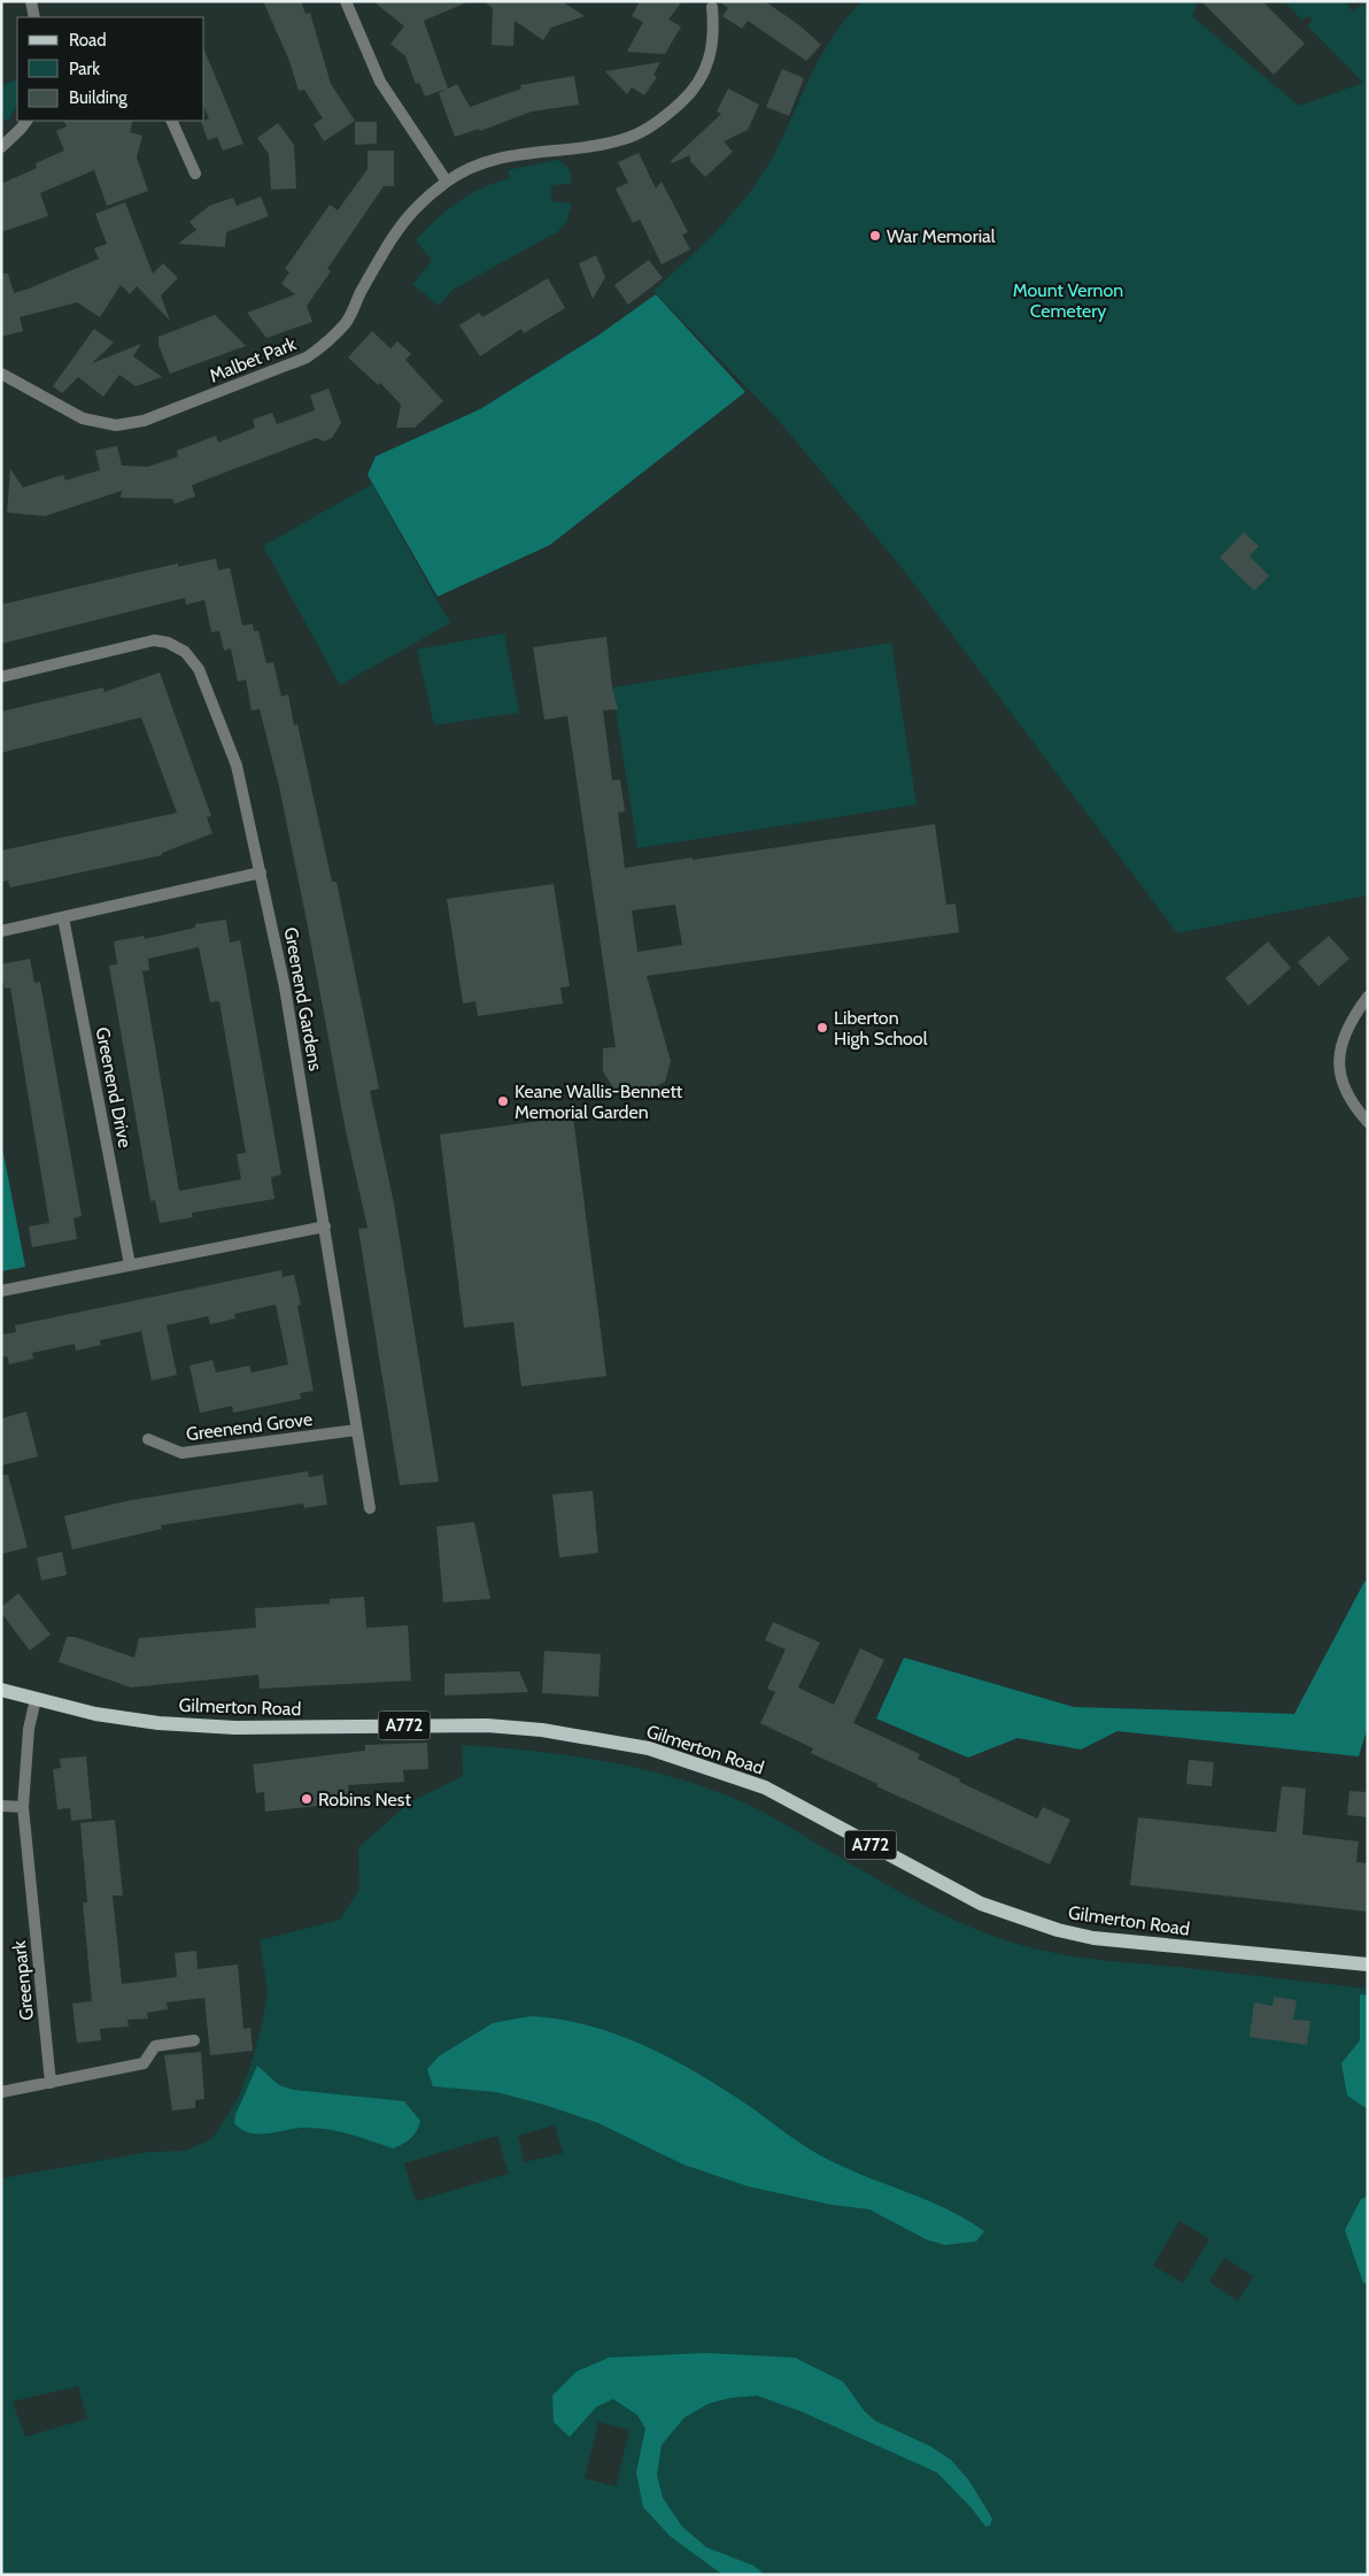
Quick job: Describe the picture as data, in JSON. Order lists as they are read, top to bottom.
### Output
{
  "streets": {
    "main road": ["Gilmerton Road", "A772"],
    "street": [
      "Malbet Park",
      "Greenend Gardens",
      "Greenend Drive",
      "Greenend Grove",
      "Greenpark"
    ]
  },
  "crossings": [
    ["Gilmerton Road", "Greenpark"]
  ],
  "parks": ["Mount Vernon Cemetery"],
  "places": [
    "War Memorial",
    "Liberton High School",
    "Keane Wallis-Bennett Memorial Garden",
    "Robins Nest"
  ],
  "legend": ["Road", "Park", "Building"]
}
